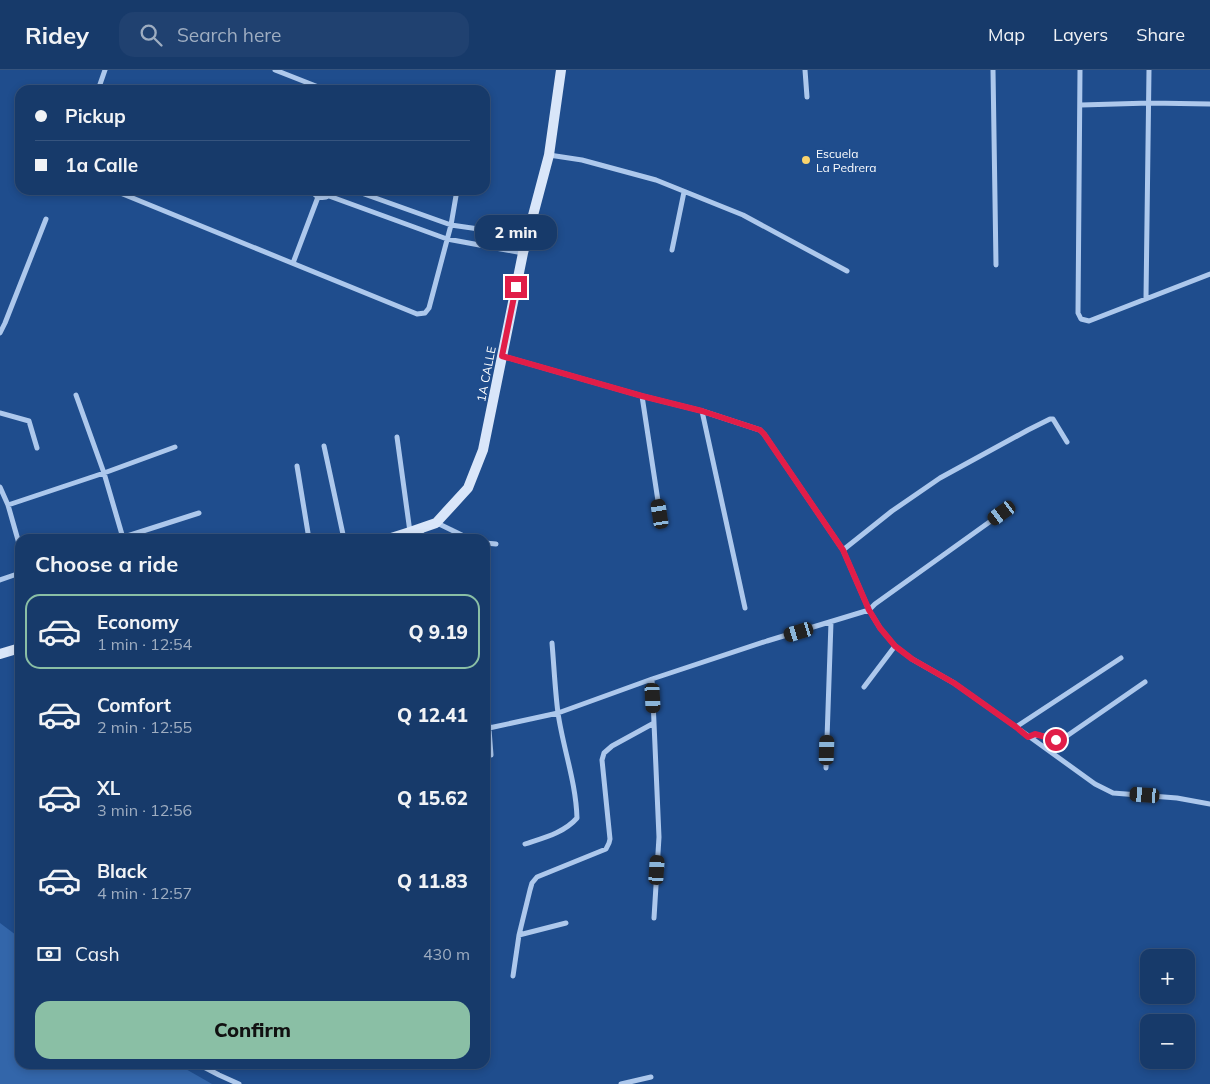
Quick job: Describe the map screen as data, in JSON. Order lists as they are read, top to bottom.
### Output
{
  "streets": {
    "street": ["1A CALLE"]
  },
  "places": ["Escuela La Pedrera"],
  "page": {
    "header": "Ridey",
    "search": "Search here",
    "nav": ["Map", "Layers", "Share"],
    "banner": ["Pickup", "1a Calle"],
    "bubble": "2 min",
    "heading": "Choose a ride",
    "list": [
      {
        "name": "Economy",
        "note": "1 min · 12:54",
        "value": "Q 9.19"
      },
      {
        "name": "Comfort",
        "note": "2 min · 12:55",
        "value": "Q 12.41"
      },
      {
        "name": "XL",
        "note": "3 min · 12:56",
        "value": "Q 15.62"
      },
      {
        "name": "Black",
        "note": "4 min · 12:57",
        "value": "Q 11.83"
      }
    ],
    "pay": ["Cash", "430 m"],
    "map_buttons": ["+", "−"],
    "buttons": "Confirm"
  }
}
